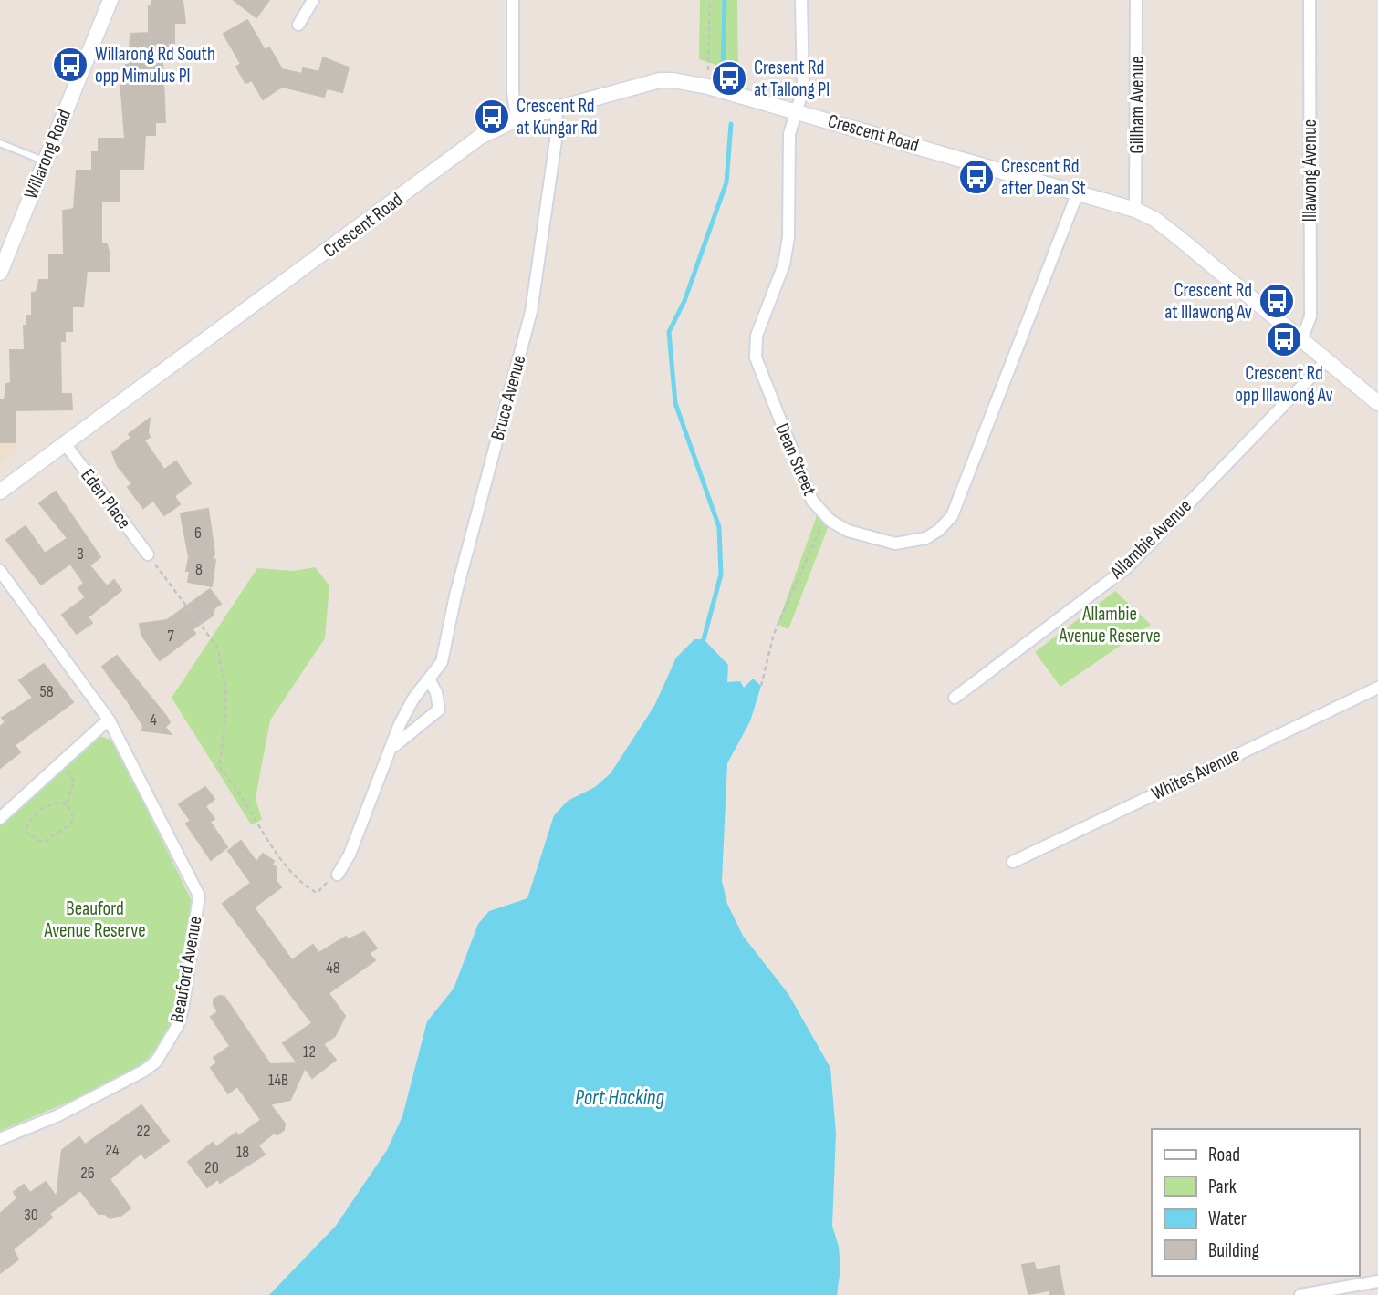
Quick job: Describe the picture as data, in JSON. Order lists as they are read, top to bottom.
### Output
{
  "streets": {
    "street": [
      "Gillham Avenue",
      "Crescent Road",
      "Willarong Road",
      "Illawong Avenue",
      "Bruce Avenue",
      "Dean Street",
      "Eden Place",
      "Allambie Avenue",
      "Whites Avenue",
      "Beauford Avenue"
    ]
  },
  "crossings": [
    ["Gillham Avenue", "Crescent Road"],
    ["Crescent Road", "Illawong Avenue"],
    ["Crescent Road", "Bruce Avenue"],
    ["Crescent Road", "Dean Street"],
    ["Crescent Road", "Eden Place"],
    ["Crescent Road", "Allambie Avenue"]
  ],
  "water": ["Port Hacking"],
  "parks": ["Allambie Avenue Reserve", "Beauford Avenue Reserve"],
  "places": {
    "bus stop": [
      "Willarong Rd South opp Mimulus Pl",
      "Cresent Rd at Tallong Pl",
      "Crescent Rd at Kungar Rd",
      "Crescent Rd after Dean St",
      "Crescent Rd at Illawong Av",
      "Crescent Rd opp Illawong Av"
    ]
  },
  "house_numbers": [
    "6",
    "3",
    "8",
    "7",
    "58",
    "4",
    "48",
    "12",
    "14B",
    "22",
    "24",
    "18",
    "20",
    "26",
    "30"
  ],
  "legend": [
    "Road",
    "Park",
    "Water",
    "Building"
  ]
}
